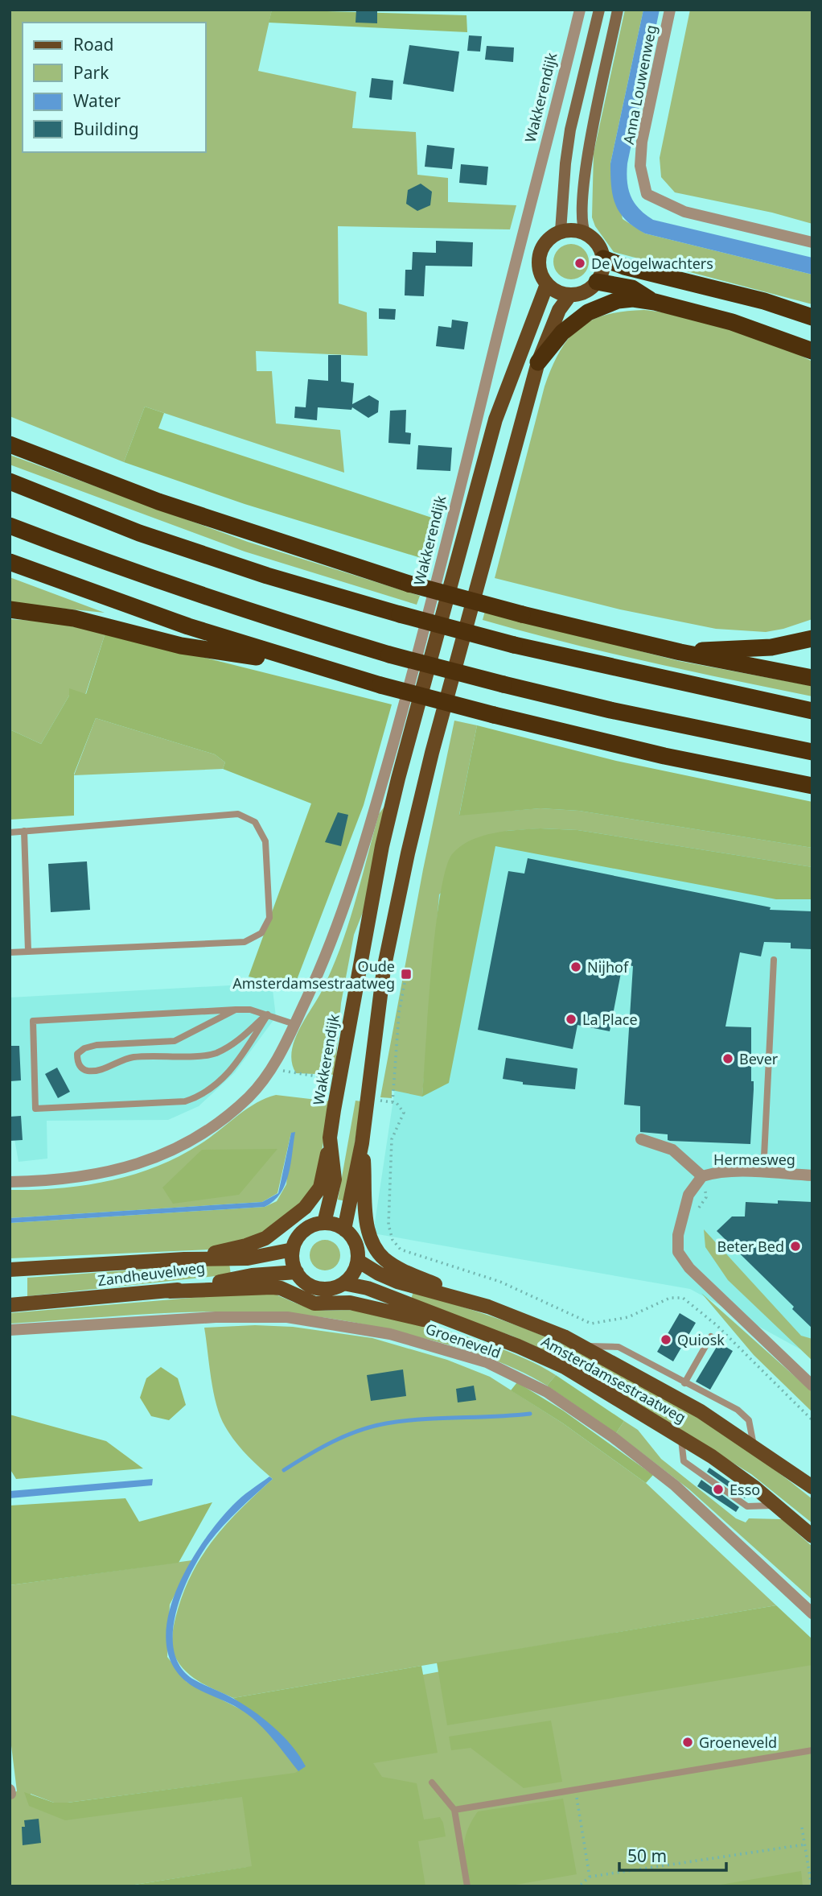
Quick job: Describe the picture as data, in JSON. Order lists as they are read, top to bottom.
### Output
{
  "streets": {
    "main road": ["Wakkerendijk", "Zandheuvelweg", "Amsterdamsestraatweg"],
    "street": ["Anna Louwenweg", "Hermesweg", "Groeneveld"]
  },
  "crossings": [
    ["Wakkerendijk", "Zandheuvelweg"],
    ["Wakkerendijk", "Amsterdamsestraatweg"],
    ["Zandheuvelweg", "Amsterdamsestraatweg"]
  ],
  "places": {
    "other": [
      "De Vogelwachters",
      "Nijhof",
      "La Place",
      "Bever",
      "Beter Bed",
      "Quiosk",
      "Esso",
      "Groeneveld"
    ],
    "transit": ["Oude Amsterdamsestraatweg"]
  },
  "legend": [
    "Road",
    "Park",
    "Water",
    "Building"
  ],
  "scale_bar": "50 m"
}
